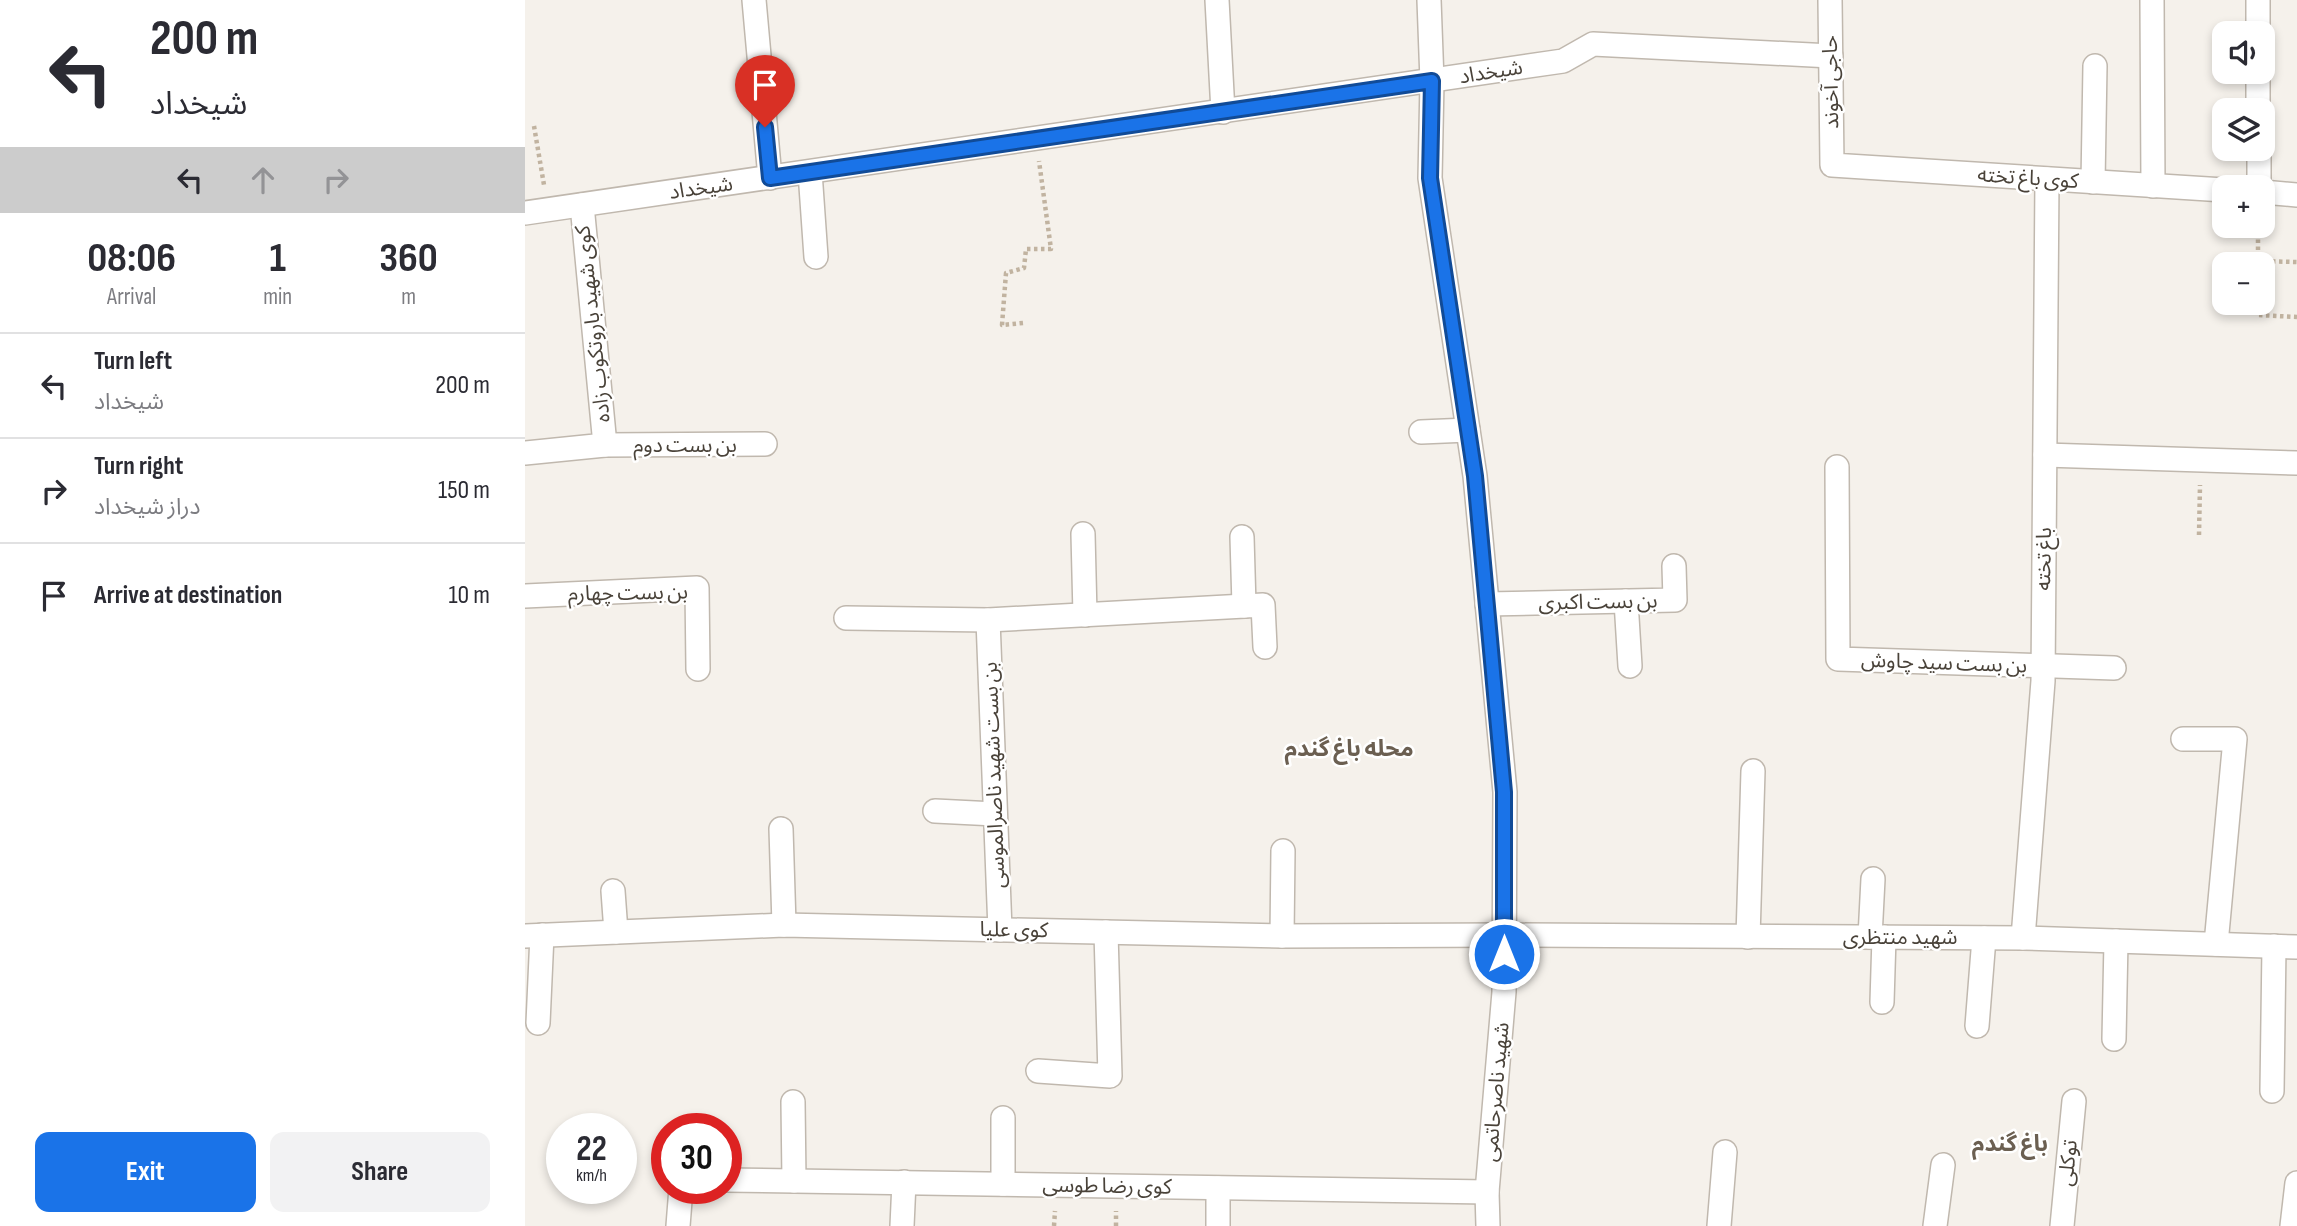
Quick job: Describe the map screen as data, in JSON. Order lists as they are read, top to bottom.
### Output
{
  "streets": {
    "street": [
      "شیخداد",
      "حاجی آخوند",
      "کوی باغ تخته",
      "کوی شهید باروتکوب زاده",
      "بن بست دوم",
      "باغ تخته",
      "بن بست چهارم",
      "بن بست اکبری",
      "بن بست سید چاوش",
      "بن بست شهید ناصرالموسی",
      "کوی علیا",
      "شهید منتظری",
      "شهید ناصرحاتمی",
      "توکلی",
      "کوی رضا طوسی"
    ]
  },
  "crossings": [
    ["شیخداد", "حاجی آخوند"],
    ["شیخداد", "کوی شهید باروتکوب زاده"],
    ["شیخداد", "شهید ناصرحاتمی"],
    ["حاجی آخوند", "کوی باغ تخته"],
    ["کوی باغ تخته", "باغ تخته"],
    ["کوی شهید باروتکوب زاده", "بن بست دوم"],
    ["باغ تخته", "بن بست سید چاوش"],
    ["باغ تخته", "شهید منتظری"],
    ["بن بست اکبری", "شهید ناصرحاتمی"],
    ["بن بست شهید ناصرالموسی", "کوی علیا"],
    ["کوی علیا", "شهید منتظری"],
    ["کوی علیا", "شهید ناصرحاتمی"],
    ["شهید منتظری", "شهید ناصرحاتمی"],
    ["شهید ناصرحاتمی", "کوی رضا طوسی"]
  ],
  "districts": ["محله باغ گندم", "باغ گندم"],
  "page": {
    "turn": ["200 m", "شیخداد"],
    "map_buttons": ["+", "−"],
    "eta": [
      "08:06",
      "Arrival",
      "1",
      "min",
      "360",
      "m"
    ],
    "list": [
      {
        "name": "Turn left",
        "note": "شیخداد",
        "value": "200 m"
      },
      {
        "name": "Turn right",
        "note": "دراز شیخداد",
        "value": "150 m"
      },
      {
        "name": "Arrive at destination",
        "value": "10 m"
      }
    ],
    "speed": "22 km/h",
    "limit": "30",
    "buttons": ["Exit", "Share"]
  }
}
